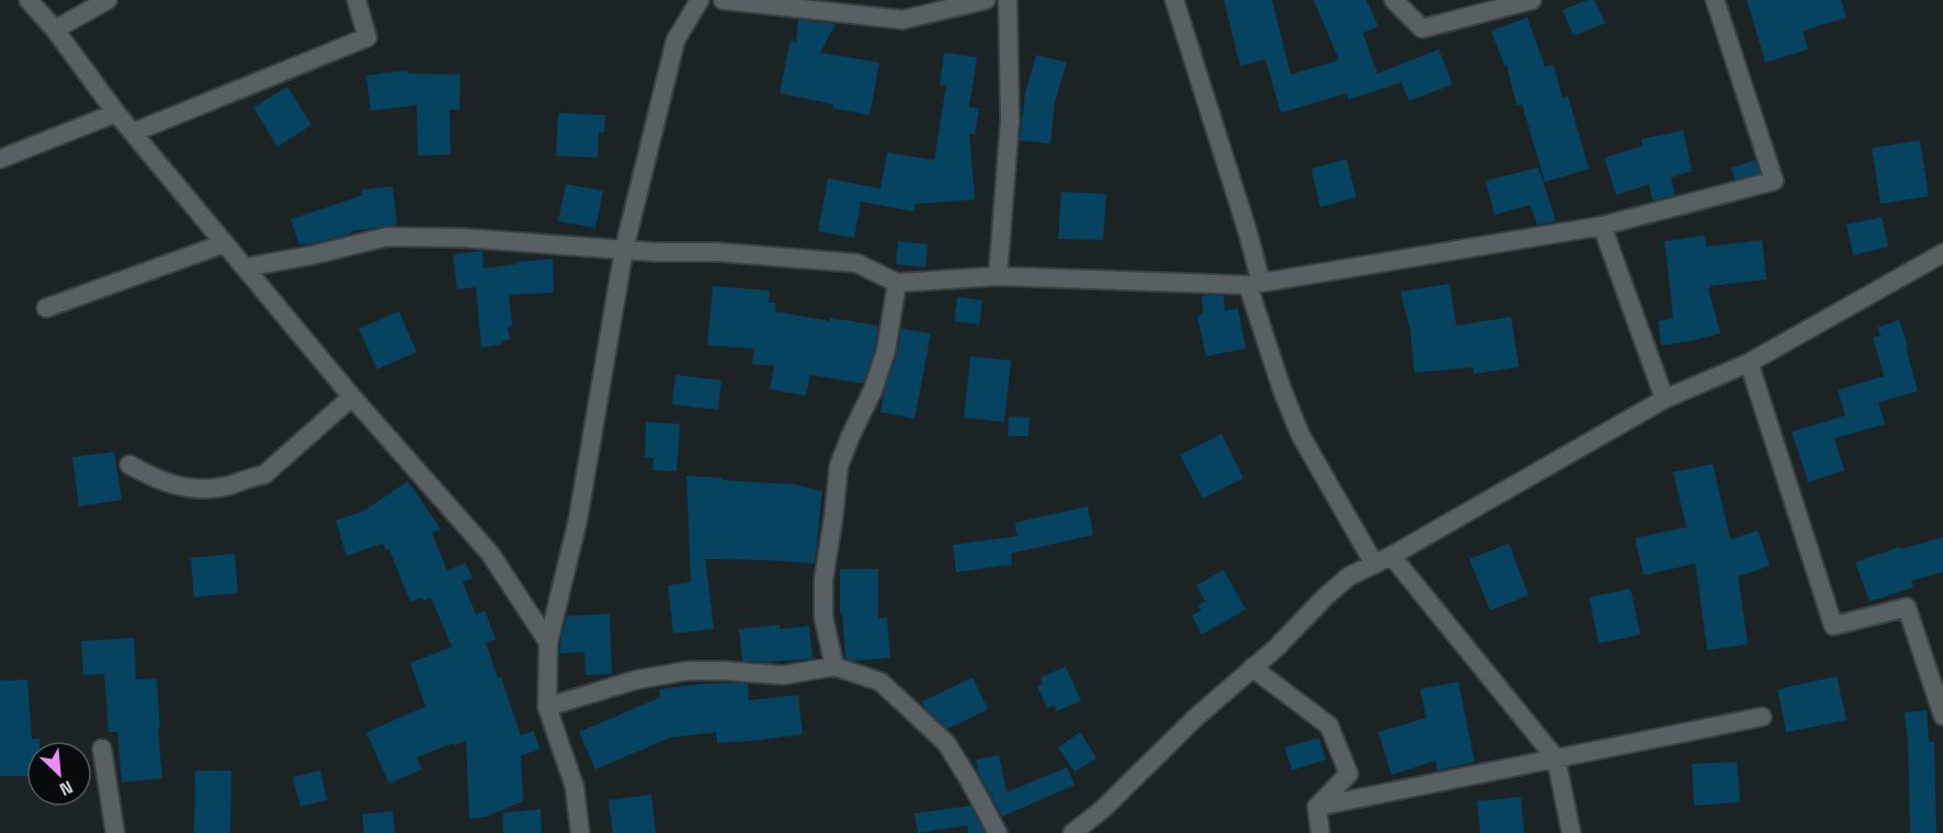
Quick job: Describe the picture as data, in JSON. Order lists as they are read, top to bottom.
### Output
{
  "north": "bottom right"
}
